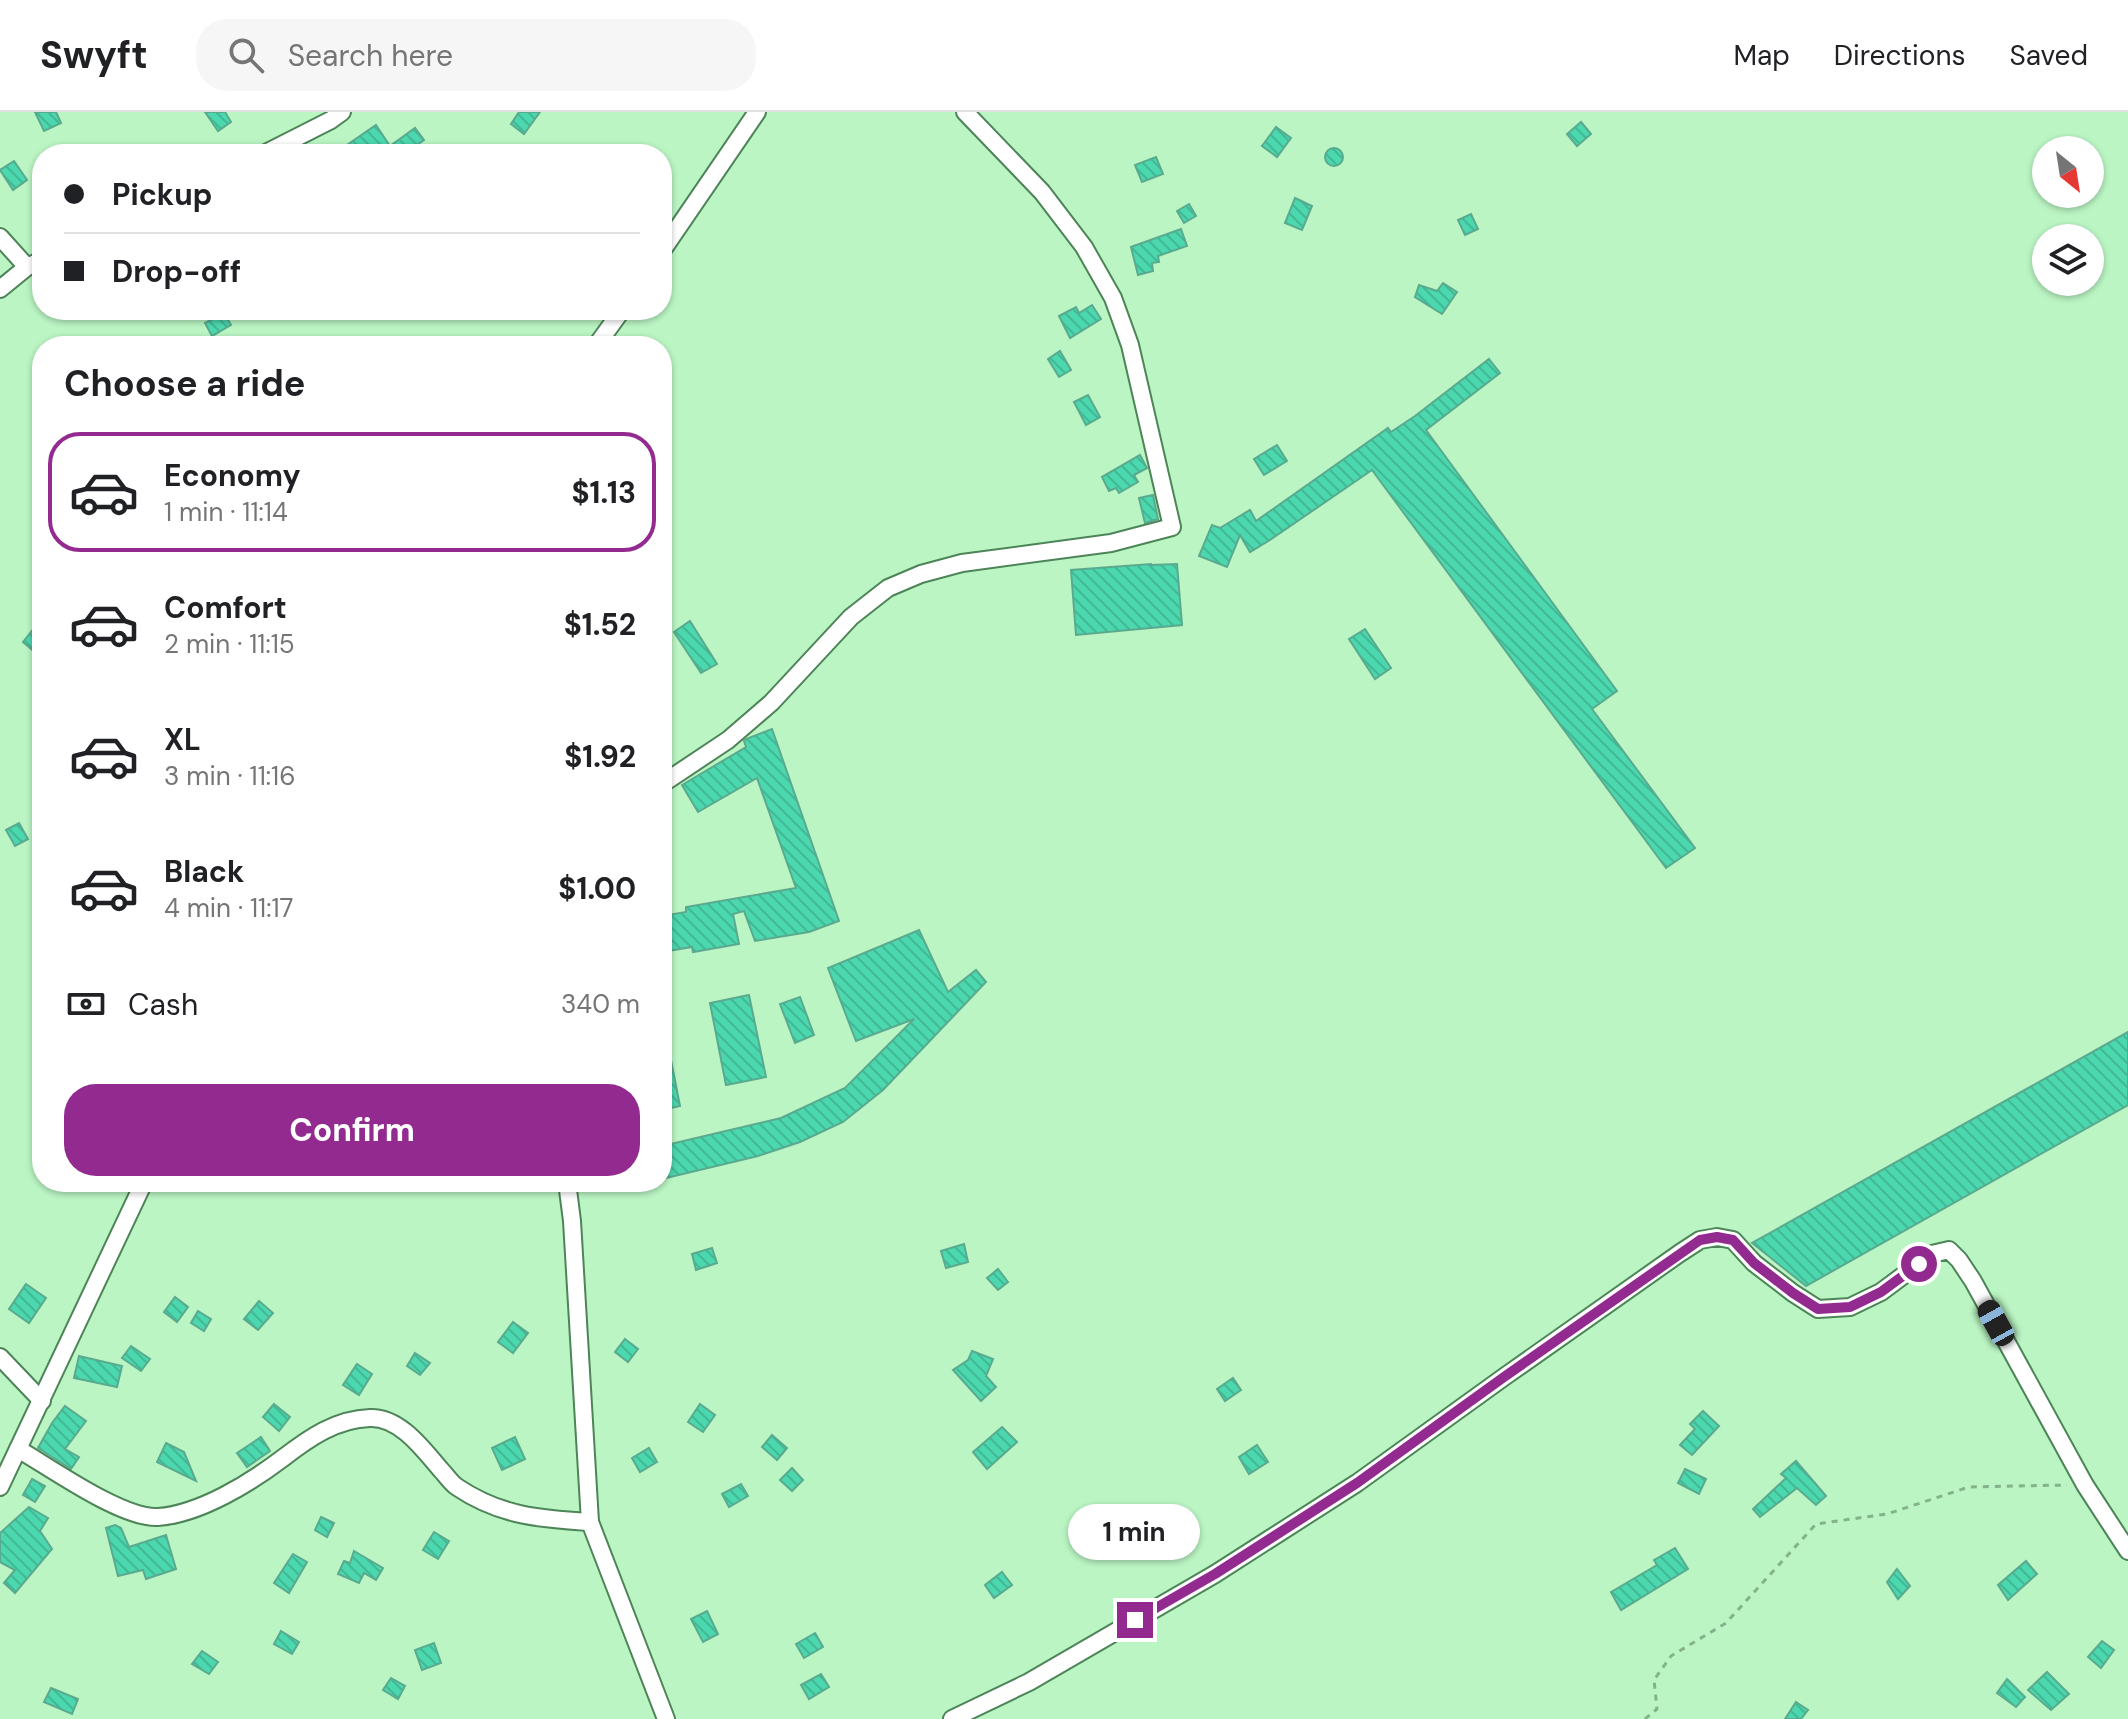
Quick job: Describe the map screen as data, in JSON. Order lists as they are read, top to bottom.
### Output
{
  "north": "bottom right",
  "page": {
    "header": "Swyft",
    "search": "Search here",
    "nav": ["Map", "Directions", "Saved"],
    "banner": ["Pickup", "Drop-off"],
    "heading": "Choose a ride",
    "list": [
      {
        "name": "Economy",
        "note": "1 min · 11:14",
        "value": "$1.13"
      },
      {
        "name": "Comfort",
        "note": "2 min · 11:15",
        "value": "$1.52"
      },
      {
        "name": "XL",
        "note": "3 min · 11:16",
        "value": "$1.92"
      },
      {
        "name": "Black",
        "note": "4 min · 11:17",
        "value": "$1.00"
      }
    ],
    "pay": ["Cash", "340 m"],
    "buttons": "Confirm",
    "bubble": "1 min"
  }
}
